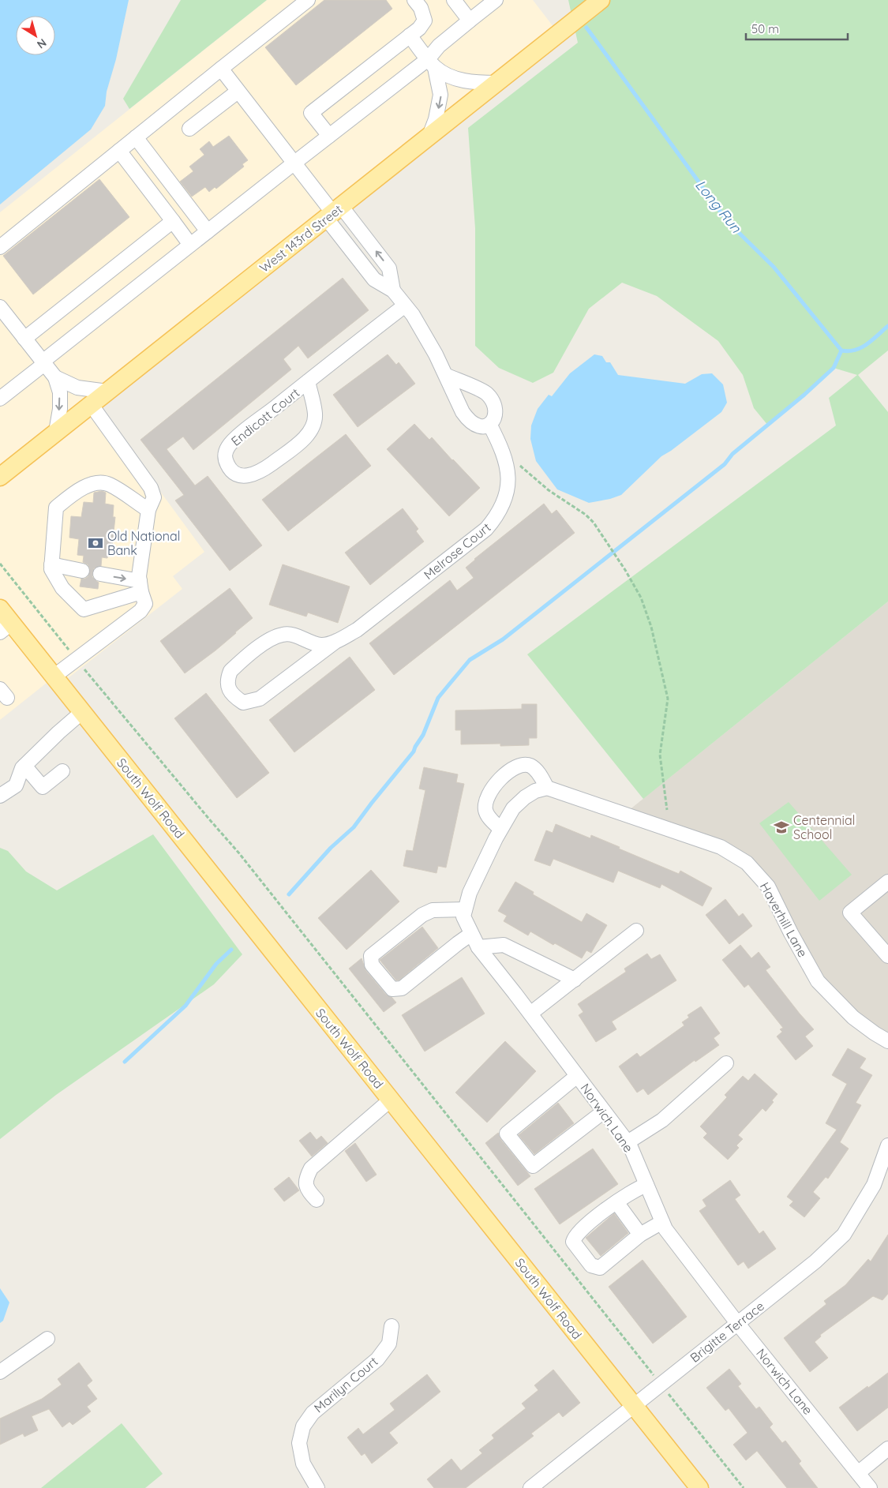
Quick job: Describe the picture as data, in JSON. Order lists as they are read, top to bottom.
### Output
{
  "streets": {
    "main road": ["West 143rd Street", "South Wolf Road"],
    "street": [
      "Endicott Court",
      "Melrose Court",
      "Haverhill Lane",
      "Norwich Lane",
      "Brigitte Terrace",
      "Marilyn Court"
    ]
  },
  "crossings": [
    ["South Wolf Road", "Brigitte Terrace"],
    ["Haverhill Lane", "Norwich Lane"],
    ["Norwich Lane", "Brigitte Terrace"]
  ],
  "water": ["Long Run"],
  "places": {
    "bank": ["Old National Bank"],
    "school or university": ["Centennial School"]
  },
  "scale_bar": "50 m",
  "north": "bottom right"
}
